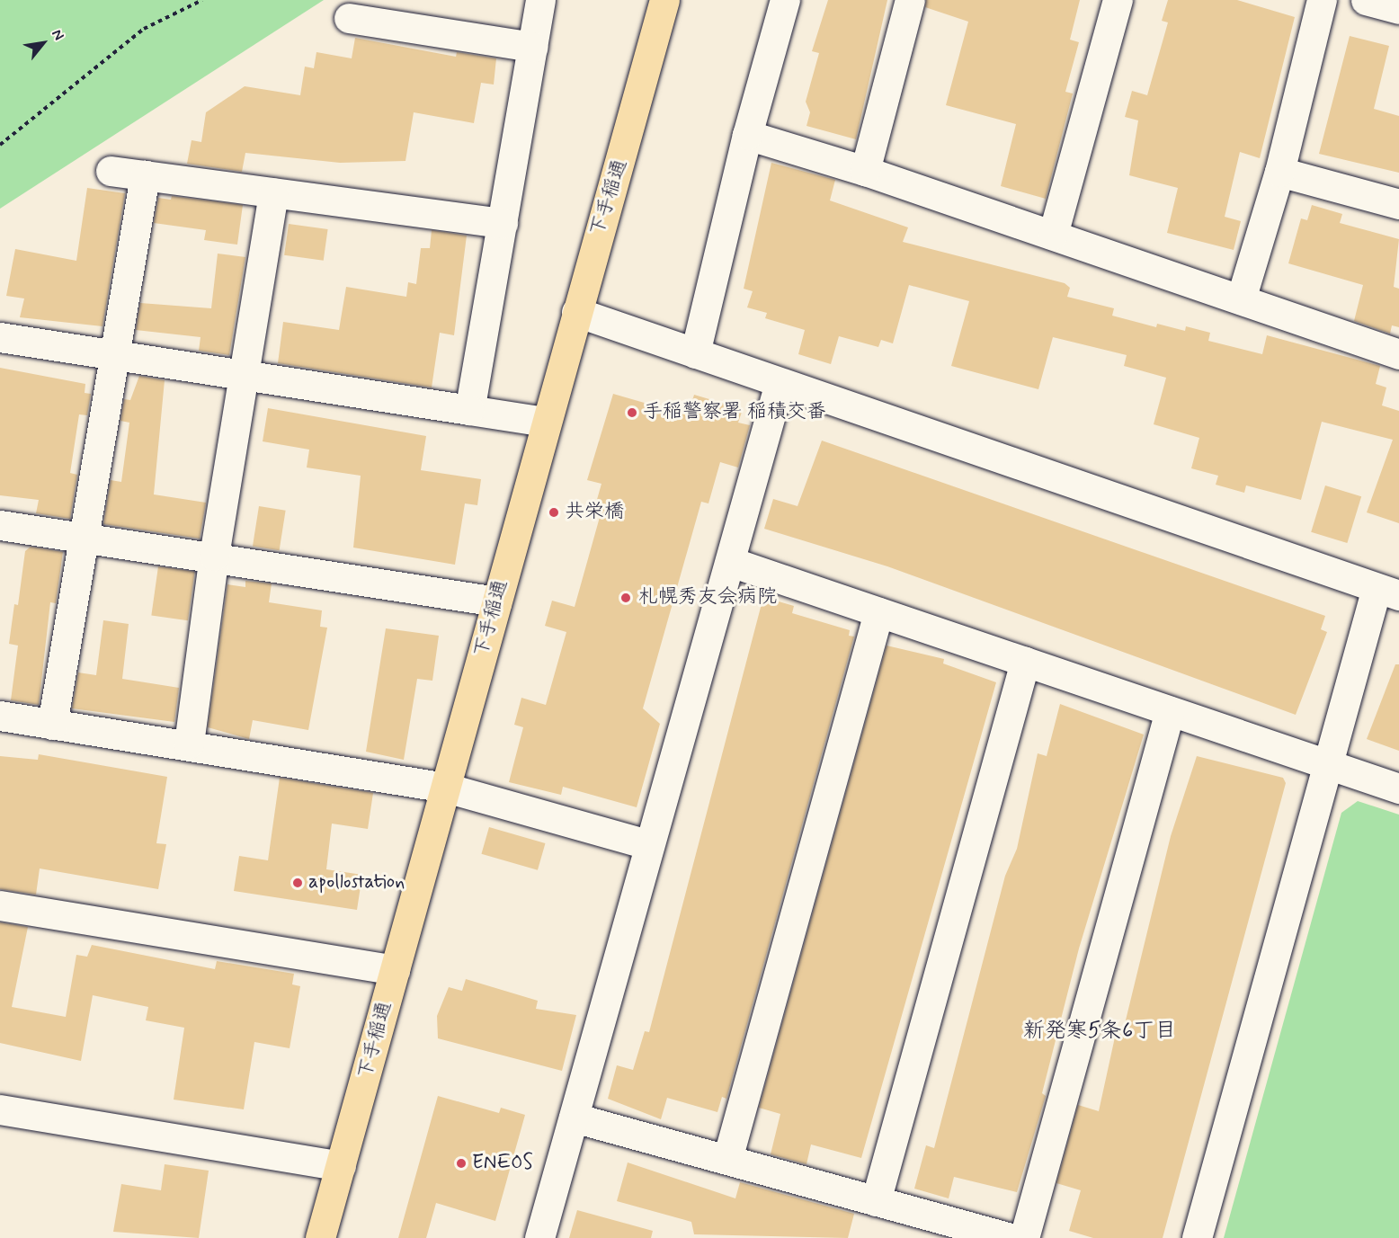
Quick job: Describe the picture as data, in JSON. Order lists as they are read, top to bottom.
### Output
{
  "streets": {
    "main road": ["下手稲通"]
  },
  "districts": ["新発寒5条6丁目"],
  "places": [
    "手稲警察署 稲積交番",
    "共栄橋",
    "札幌秀友会病院",
    "apollostation",
    "ENEOS"
  ],
  "north": "top right"
}
